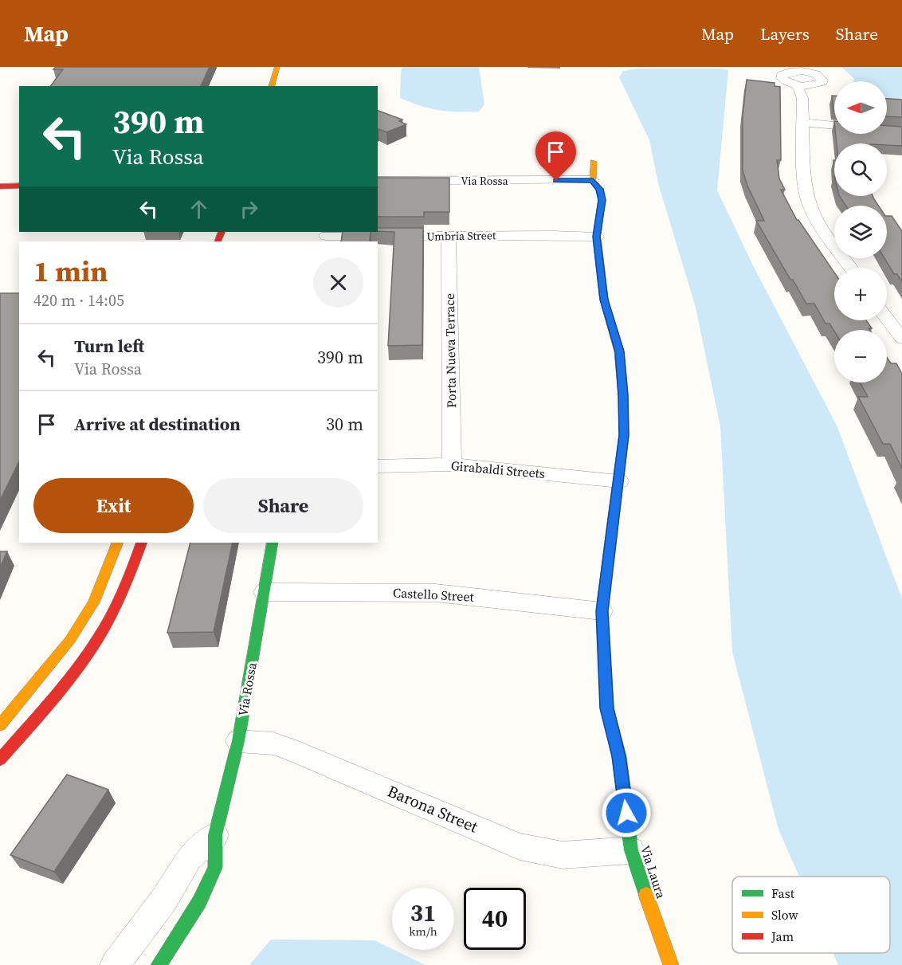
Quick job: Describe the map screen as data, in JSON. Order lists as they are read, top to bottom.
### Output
{
  "streets": {
    "street": [
      "Via Rossa",
      "Umbria Street",
      "Porta Nueva Terrace",
      "Girabaldi Streets",
      "Castello Street",
      "Barona Street",
      "Via Laura"
    ]
  },
  "crossings": [
    ["Via Rossa", "Castello Street"],
    ["Via Rossa", "Barona Street"],
    ["Via Rossa", "Via Laura"],
    ["Umbria Street", "Porta Nueva Terrace"],
    ["Umbria Street", "Via Laura"],
    ["Porta Nueva Terrace", "Girabaldi Streets"],
    ["Girabaldi Streets", "Via Laura"],
    ["Castello Street", "Via Laura"],
    ["Barona Street", "Via Laura"]
  ],
  "legend": ["Fast", "Slow", "Jam"],
  "north": "left",
  "page": {
    "header": "Map",
    "nav": ["Map", "Layers", "Share"],
    "map_buttons": ["+", "−"],
    "turn": ["390 m", "Via Rossa"],
    "heading": ["1 min", "420 m · 14:05"],
    "list": [
      {
        "name": "Turn left",
        "note": "Via Rossa",
        "value": "390 m"
      },
      {
        "name": "Arrive at destination",
        "value": "30 m"
      }
    ],
    "buttons": ["Exit", "Share"],
    "speed": "31 km/h",
    "limit": "40"
  }
}
